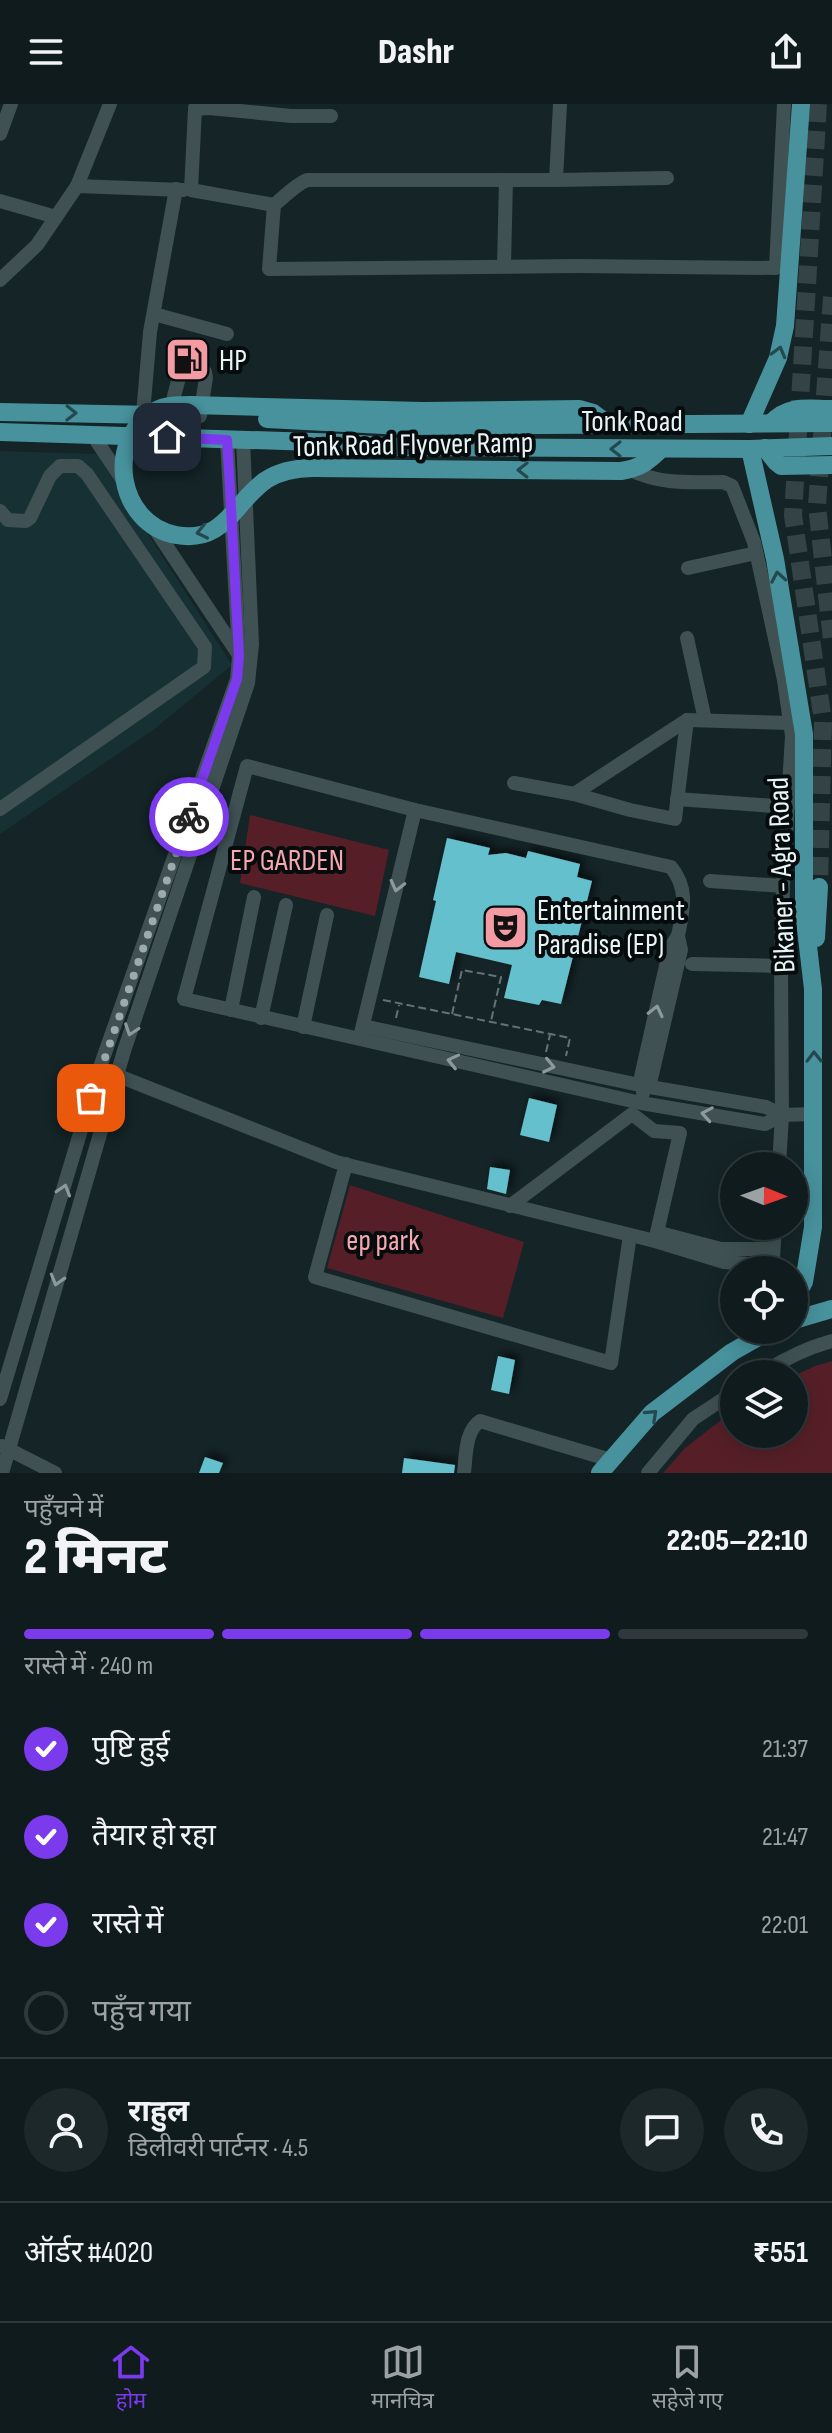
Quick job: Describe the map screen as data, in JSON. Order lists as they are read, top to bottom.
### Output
{
  "streets": {
    "main road": ["Tonk Road", "Tonk Road Flyover Ramp", "Bikaner - Agra Road"]
  },
  "crossings": [
    ["Tonk Road", "Tonk Road Flyover Ramp"],
    ["Tonk Road", "Bikaner - Agra Road"]
  ],
  "one_way": ["Bikaner - Agra Road"],
  "parks": ["EP GARDEN", "ep park"],
  "places": {
    "fuel station": ["HP"],
    "theatre": ["Entertainment Paradise (EP)"]
  },
  "north": "right",
  "page": {
    "header": "Dashr",
    "heading": ["2 मिनट", "पहुँचने में", "22:05–22:10"],
    "panel": [
      "राहुल",
      "डिलीवरी पार्टनर · 4.5",
      "ऑर्डर #4020",
      "₹551"
    ],
    "bar": "रास्ते में · 240 m",
    "list": [
      ["पुष्टि हुई", "21:37"],
      ["तैयार हो रहा", "21:47"],
      ["रास्ते में", "22:01"],
      "पहुँच गया"
    ],
    "tabs": ["होम", "मानचित्र", "सहेजे गए"]
  }
}
